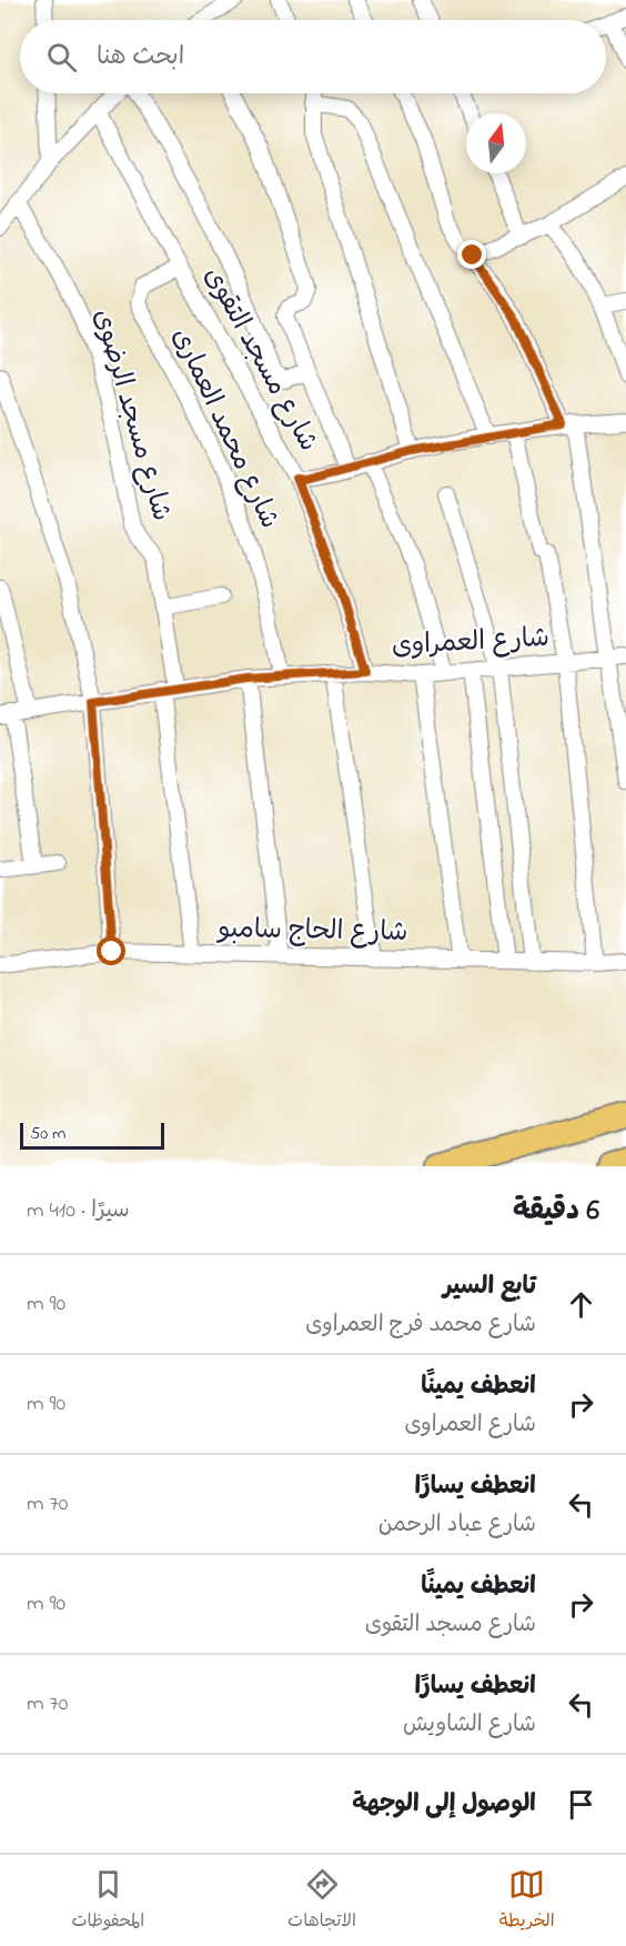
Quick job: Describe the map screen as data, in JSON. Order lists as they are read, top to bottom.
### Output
{
  "streets": {
    "street": [
      "شارع مسجد التقوى",
      "شارع مسجد الرضوى",
      "شارع محمد العمارى",
      "شارع العمراوى",
      "شارع الحاج سامبو"
    ]
  },
  "crossings": [
    ["شارع مسجد التقوى", "شارع محمد العمارى"],
    ["شارع مسجد الرضوى", "شارع العمراوى"],
    ["شارع مسجد الرضوى", "شارع الحاج سامبو"],
    ["شارع محمد العمارى", "شارع العمراوى"]
  ],
  "scale_bar": "50 m",
  "north": "top",
  "page": {
    "search": "ابحث هنا",
    "scale": "50 m",
    "heading": ["6 دقيقة", "سيرًا · 410 m"],
    "list": [
      ["تابع السير", "شارع محمد فرج العمراوى", "90 m"],
      ["انعطف يمينًا", "شارع العمراوى", "90 m"],
      ["انعطف يسارًا", "شارع عباد الرحمن", "70 m"],
      ["انعطف يمينًا", "شارع مسجد التقوى", "90 m"],
      ["انعطف يسارًا", "شارع الشاويش", "70 m"],
      "الوصول إلى الوجهة"
    ],
    "nav": ["الخريطة", "الاتجاهات", "المحفوظات"]
  }
}
